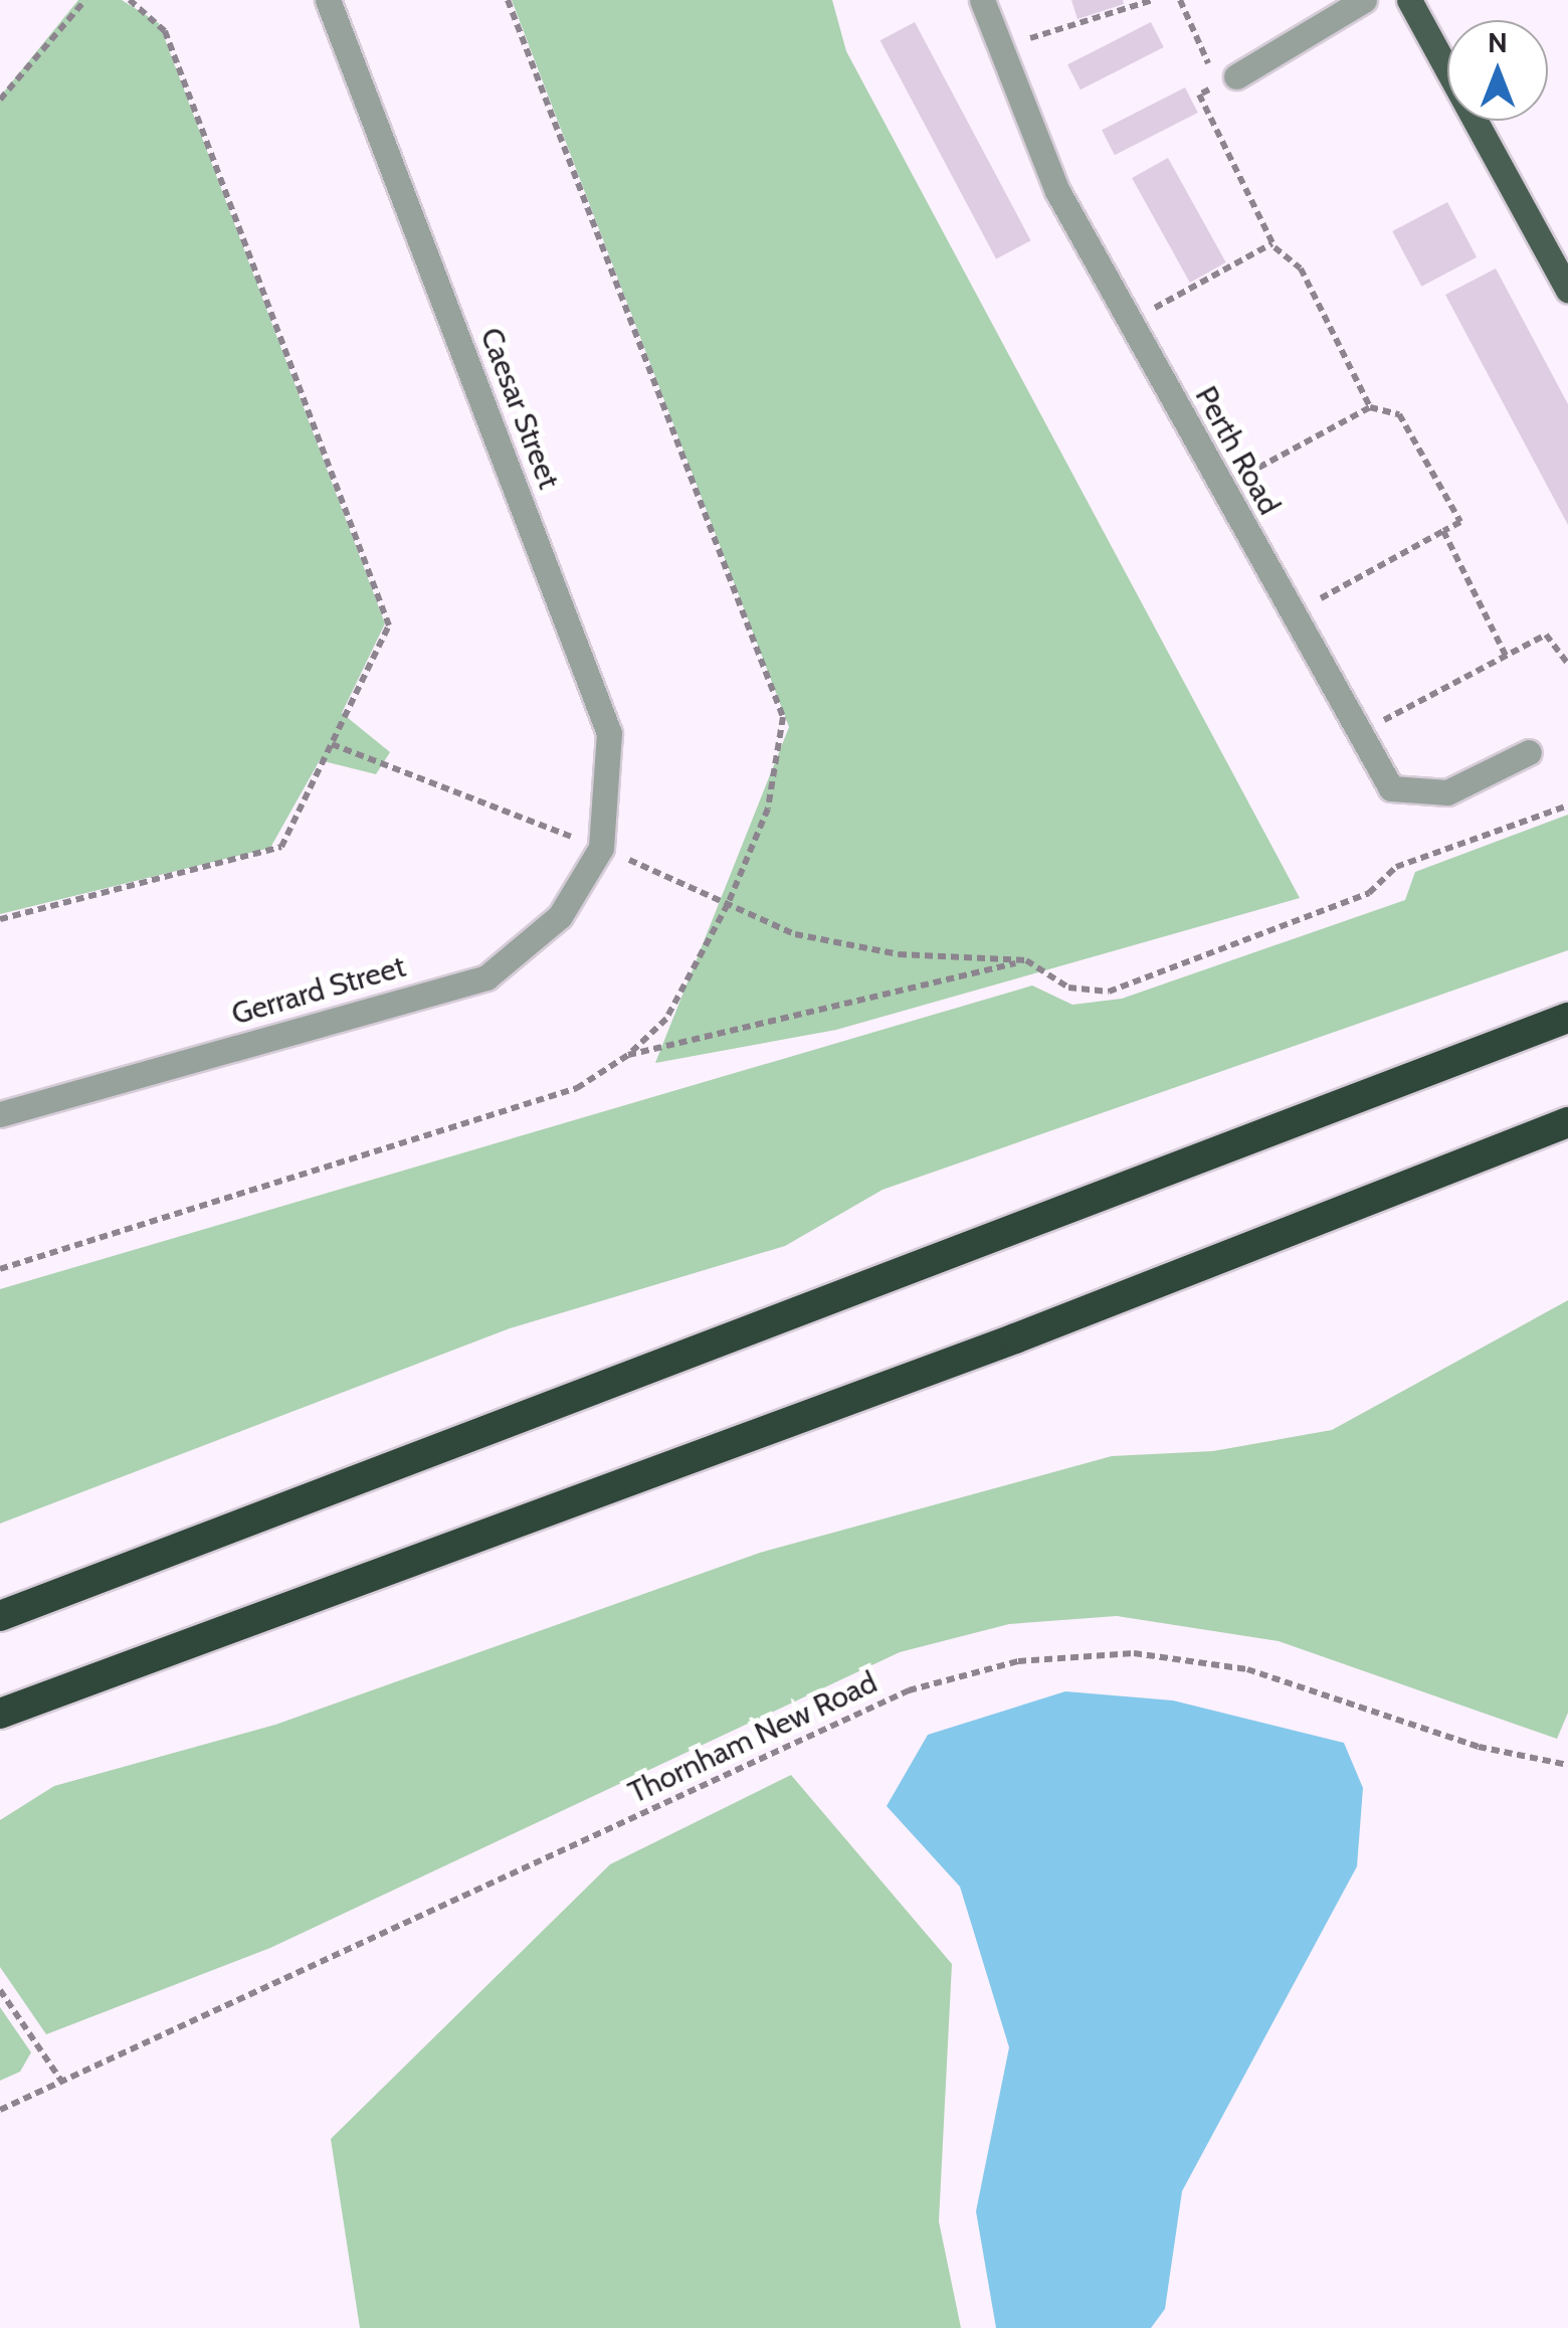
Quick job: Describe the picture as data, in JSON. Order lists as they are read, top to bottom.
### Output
{
  "streets": {
    "street": ["Caesar Street", "Perth Road", "Gerrard Street"],
    "path": ["Thornham New Road"]
  },
  "crossings": [
    ["Caesar Street", "Gerrard Street"]
  ],
  "north": "top"
}
